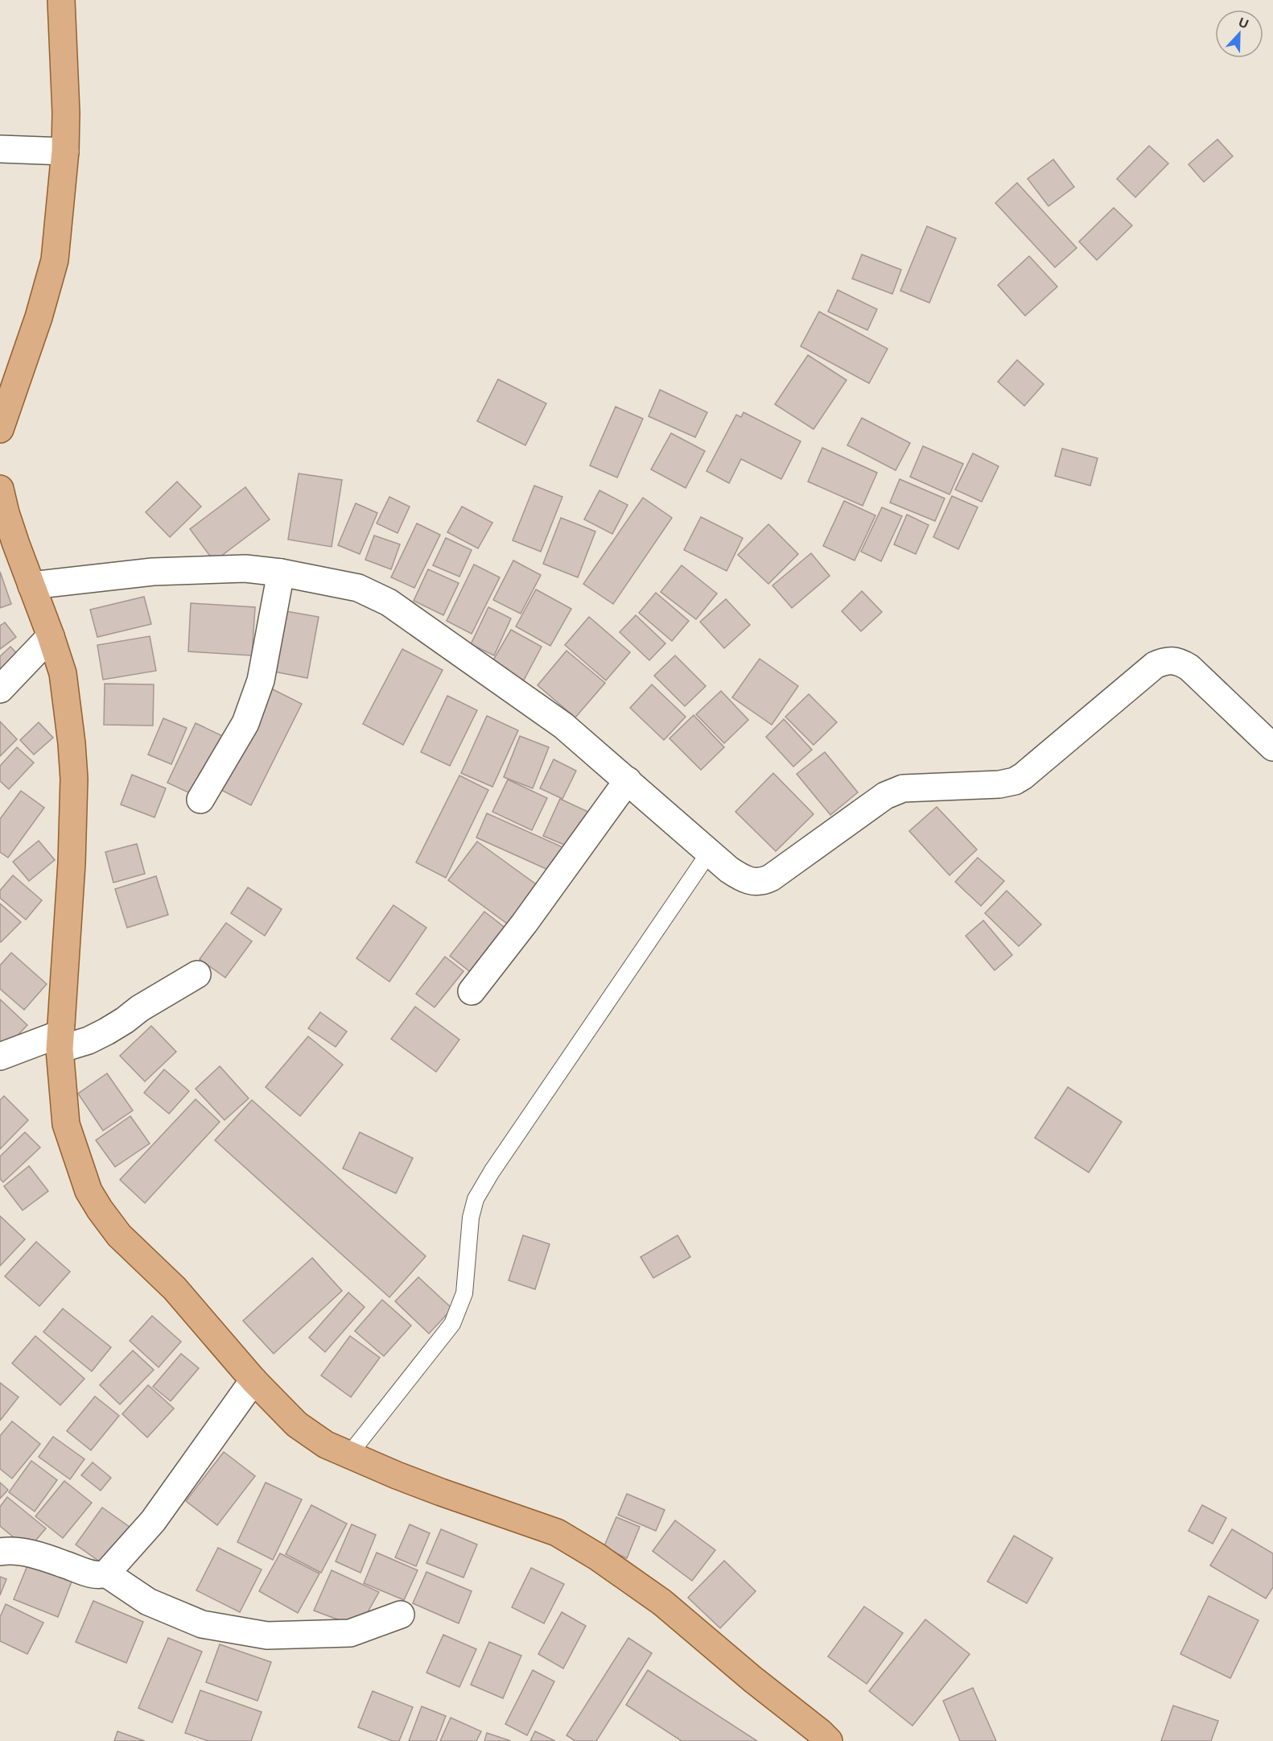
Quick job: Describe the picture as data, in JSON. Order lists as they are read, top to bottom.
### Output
{
  "north": "top"
}
